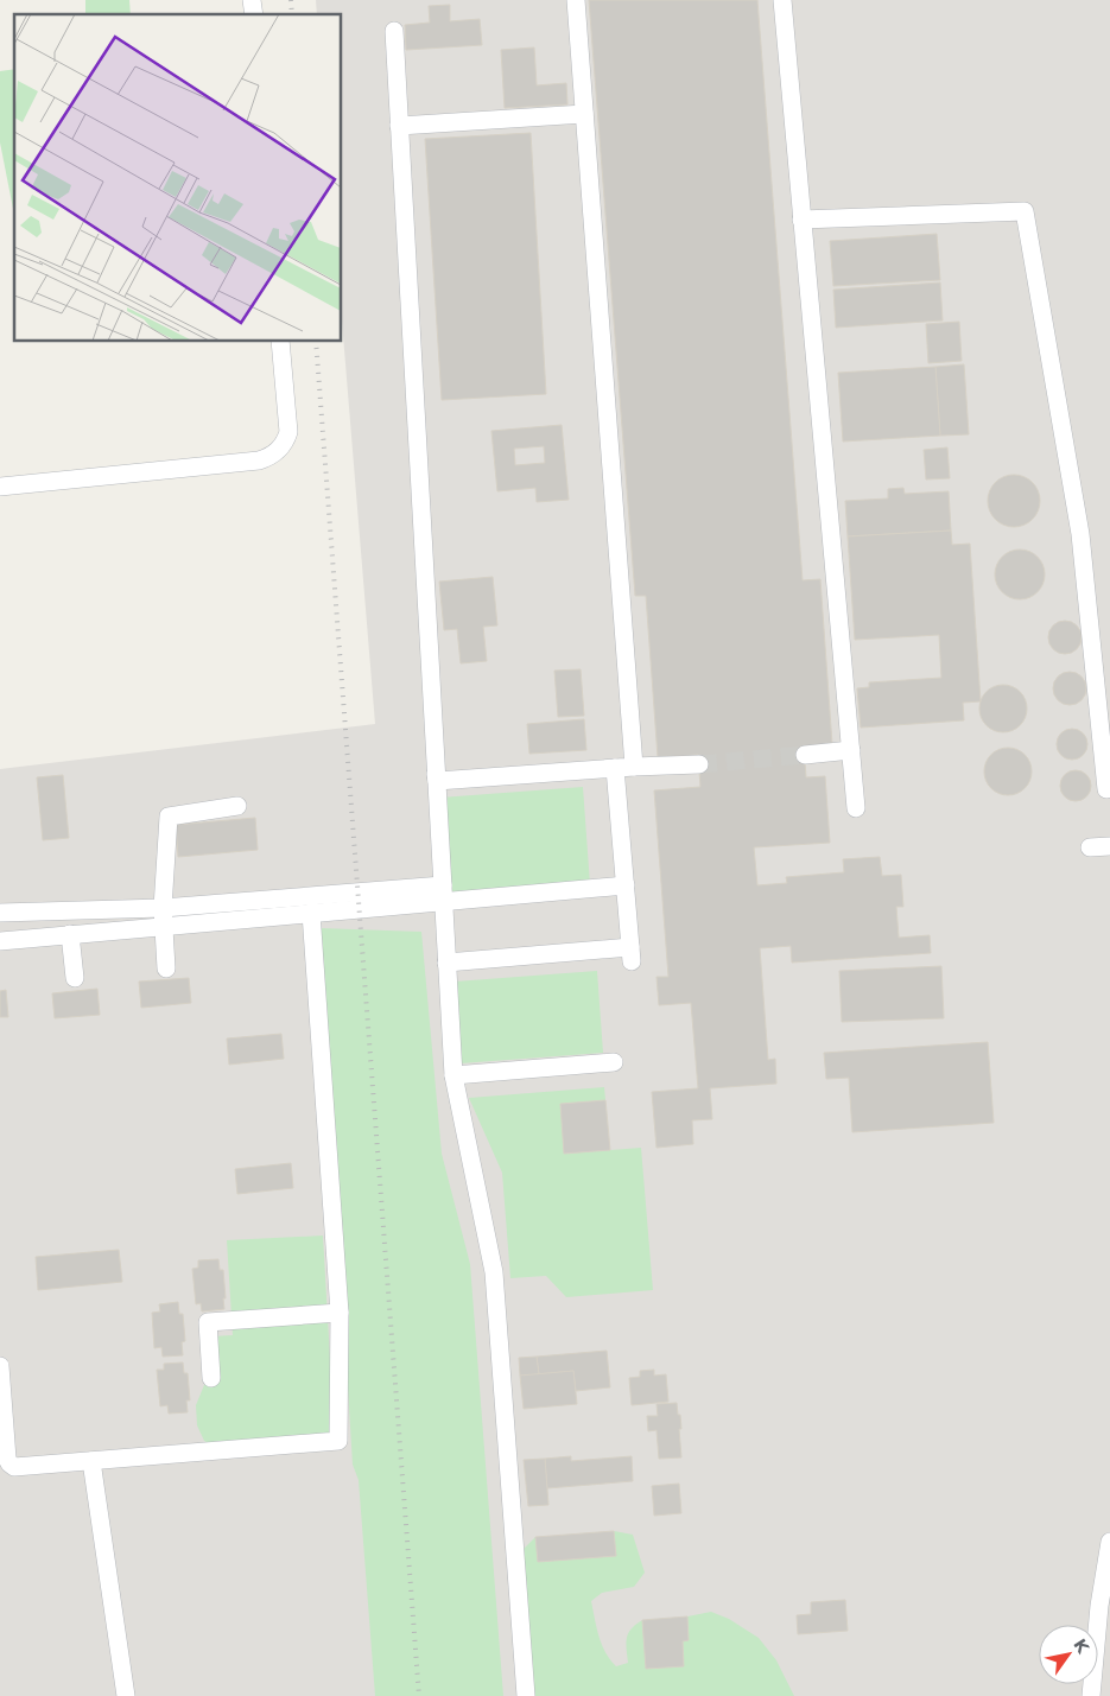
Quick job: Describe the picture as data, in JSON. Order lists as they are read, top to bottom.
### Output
{
  "north": "top right"
}
